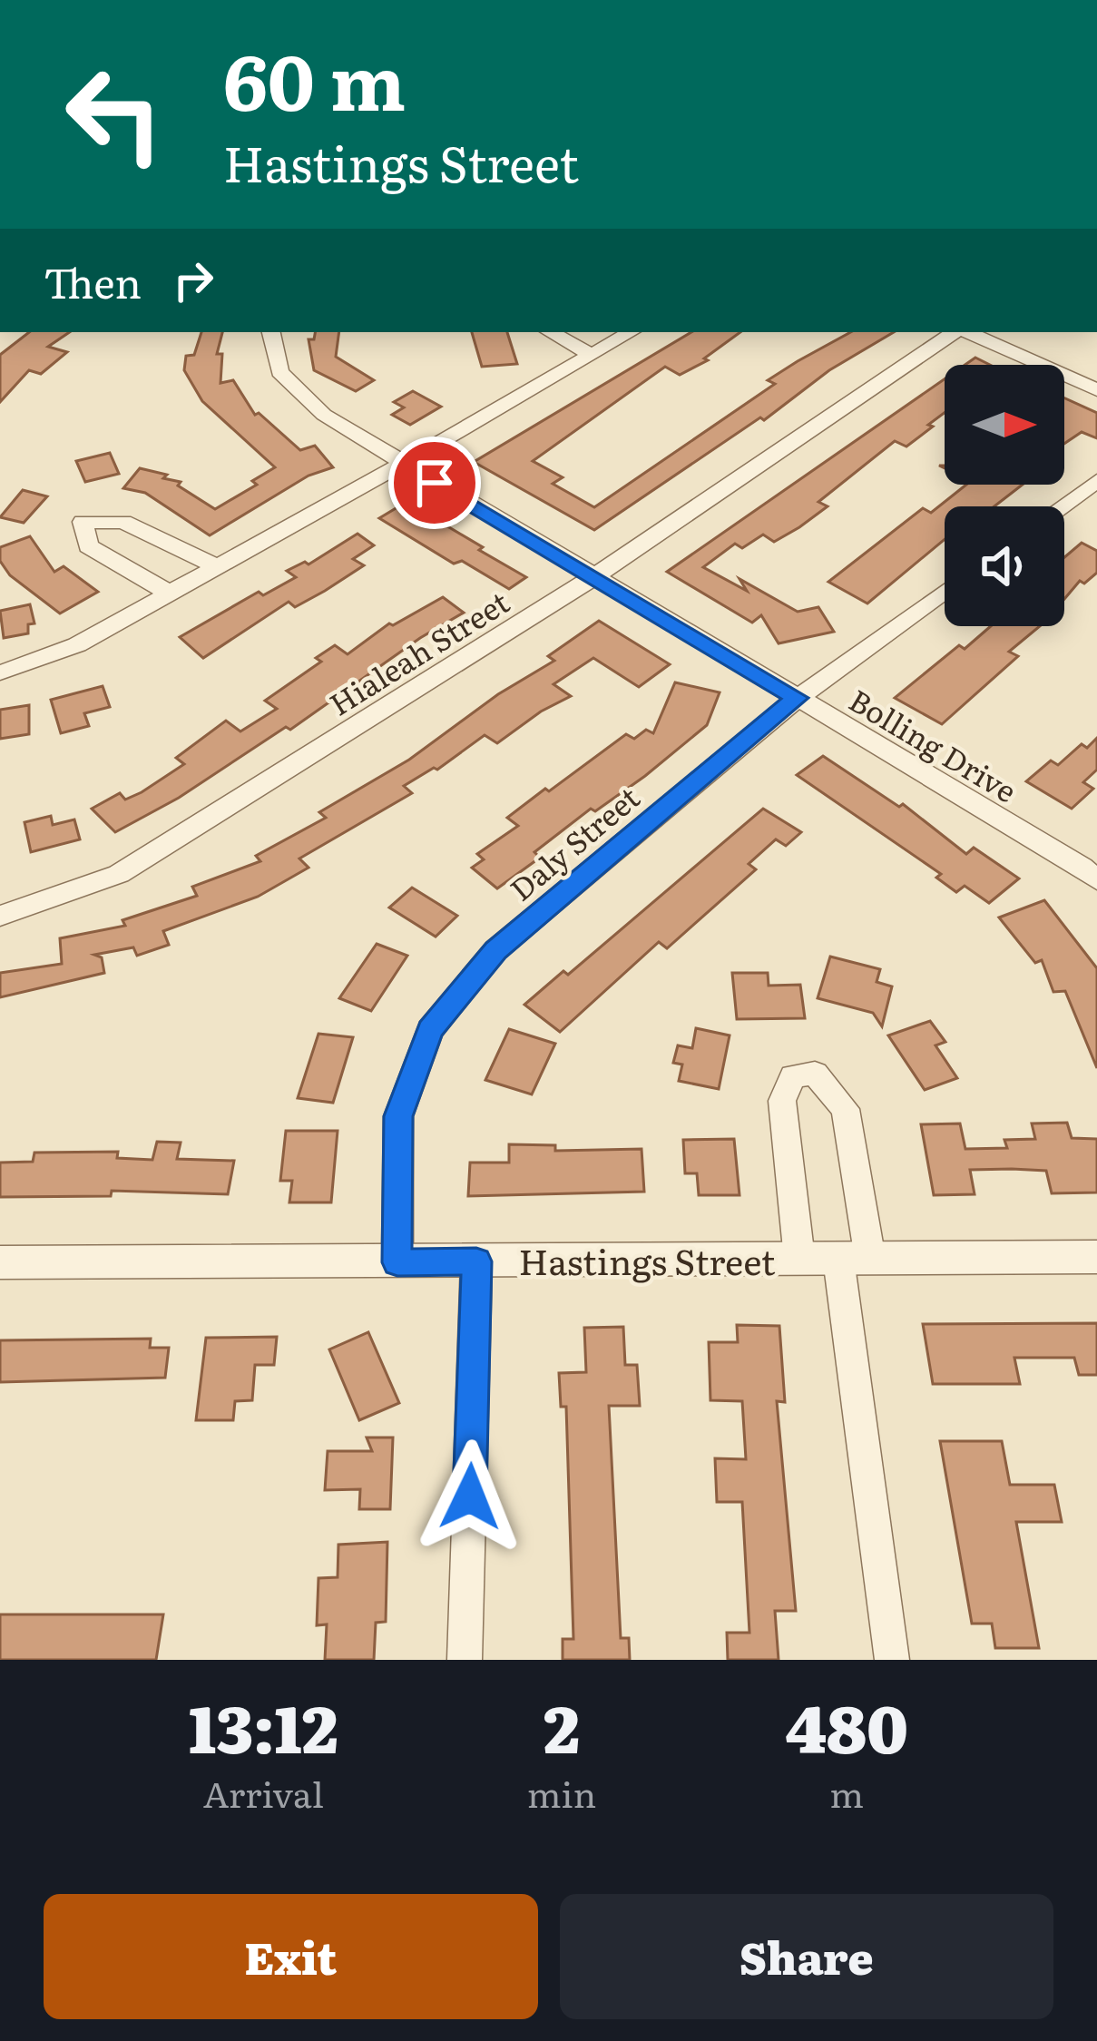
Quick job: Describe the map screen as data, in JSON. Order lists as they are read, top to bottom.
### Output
{
  "streets": {
    "street": [
      "Hialeah Street",
      "Bolling Drive",
      "Daly Street",
      "Hastings Street"
    ]
  },
  "crossings": [
    ["Hialeah Street", "Bolling Drive"],
    ["Bolling Drive", "Daly Street"],
    ["Daly Street", "Hastings Street"]
  ],
  "north": "right",
  "page": {
    "turn": ["60 m", "Hastings Street"],
    "then": "Then",
    "eta": [
      "13:12",
      "Arrival",
      "2",
      "min",
      "480",
      "m"
    ],
    "buttons": ["Exit", "Share"]
  }
}
